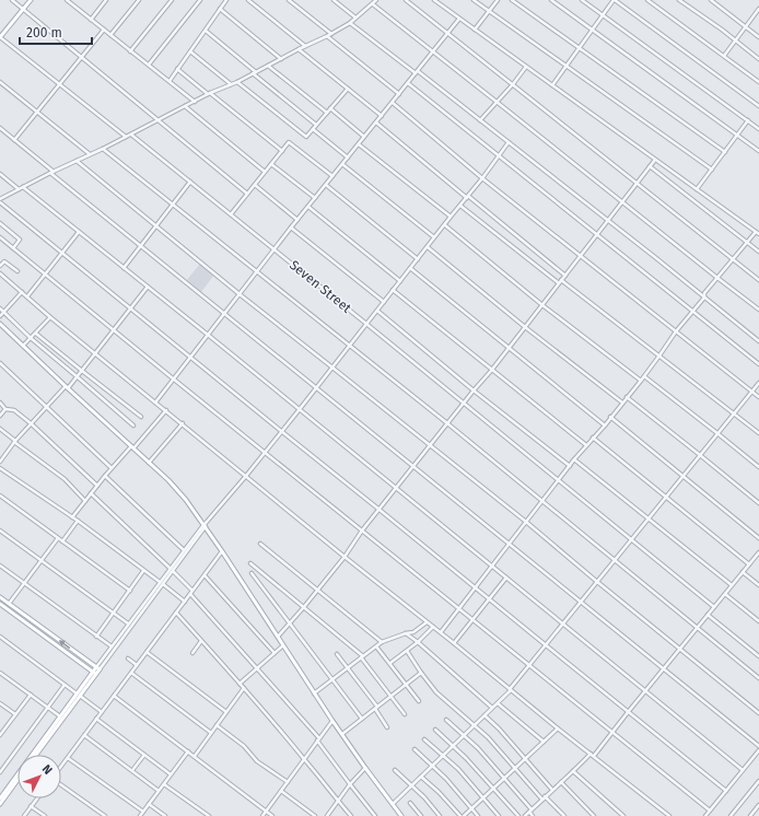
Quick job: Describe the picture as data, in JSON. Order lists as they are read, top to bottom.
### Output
{
  "streets": {
    "street": ["Seven Street"]
  },
  "scale_bar": "200 m",
  "north": "top right"
}
